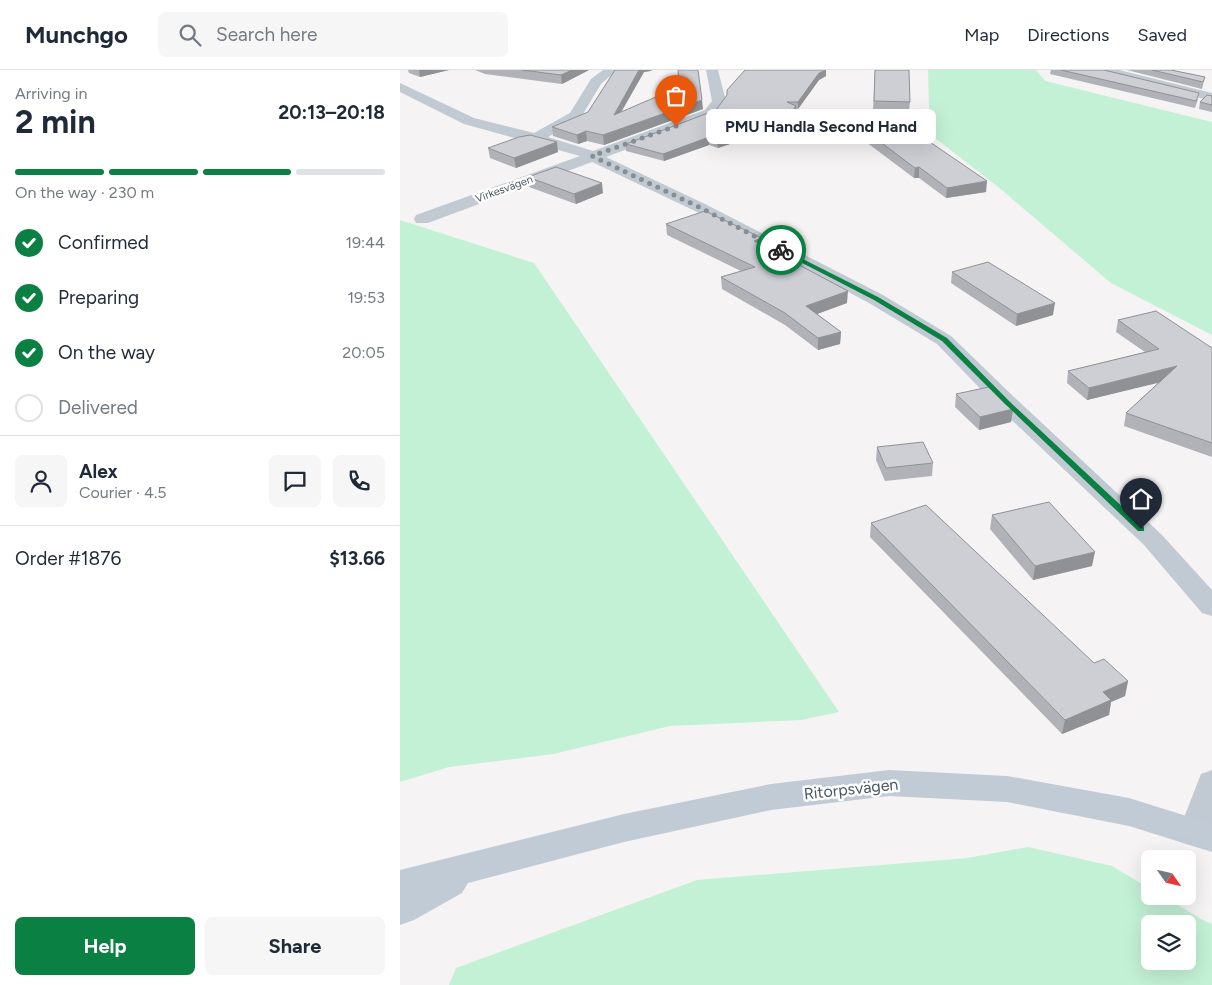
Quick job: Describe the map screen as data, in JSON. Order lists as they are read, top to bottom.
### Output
{
  "streets": {
    "street": ["Virkesvägen", "Ritorpsvägen"]
  },
  "places": ["PMU Handla Second Hand"],
  "north": "bottom right",
  "page": {
    "header": "Munchgo",
    "search": "Search here",
    "nav": ["Map", "Directions", "Saved"],
    "heading": ["2 min", "Arriving in", "20:13–20:18"],
    "panel": [
      "Alex",
      "Courier · 4.5",
      "Order #1876",
      "$13.66"
    ],
    "bubble": "PMU Handla Second Hand",
    "bar": "On the way · 230 m",
    "list": [
      ["Confirmed", "19:44"],
      ["Preparing", "19:53"],
      ["On the way", "20:05"],
      "Delivered"
    ],
    "buttons": ["Help", "Share"]
  }
}
